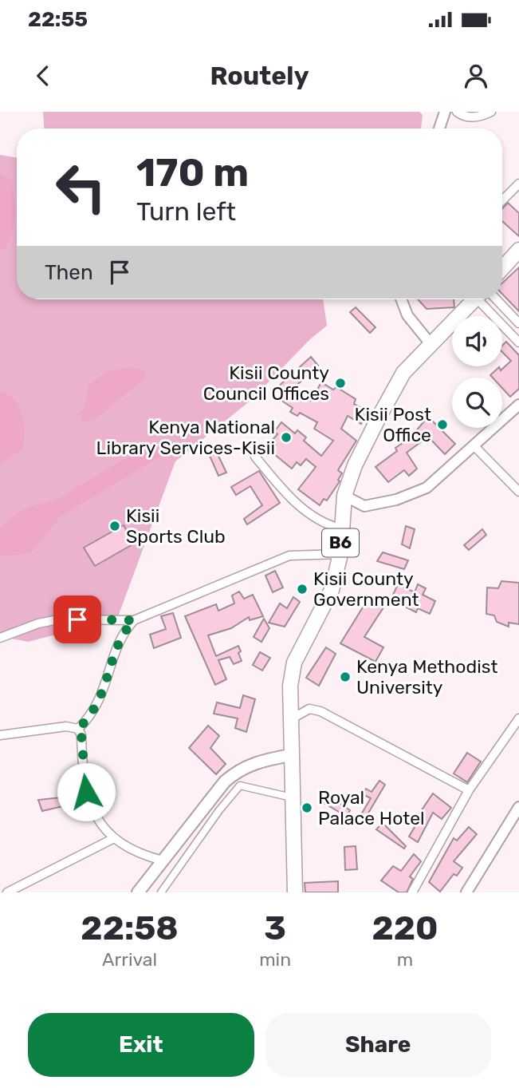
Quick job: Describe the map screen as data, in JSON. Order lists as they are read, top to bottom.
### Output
{
  "streets": {
    "highway": ["B6"]
  },
  "places": [
    "Kisii County Council Offices",
    "Kisii Post Office",
    "Kenya National Library Services-Kisii",
    "Kisii Sports Club",
    "Kisii County Government",
    "Kenya Methodist University",
    "Royal Palace Hotel"
  ],
  "page": {
    "status": "22:55",
    "header": "Routely",
    "turn": ["170 m", "Turn left"],
    "then": "Then",
    "eta": [
      "22:58",
      "Arrival",
      "3",
      "min",
      "220",
      "m"
    ],
    "buttons": ["Exit", "Share"]
  }
}
